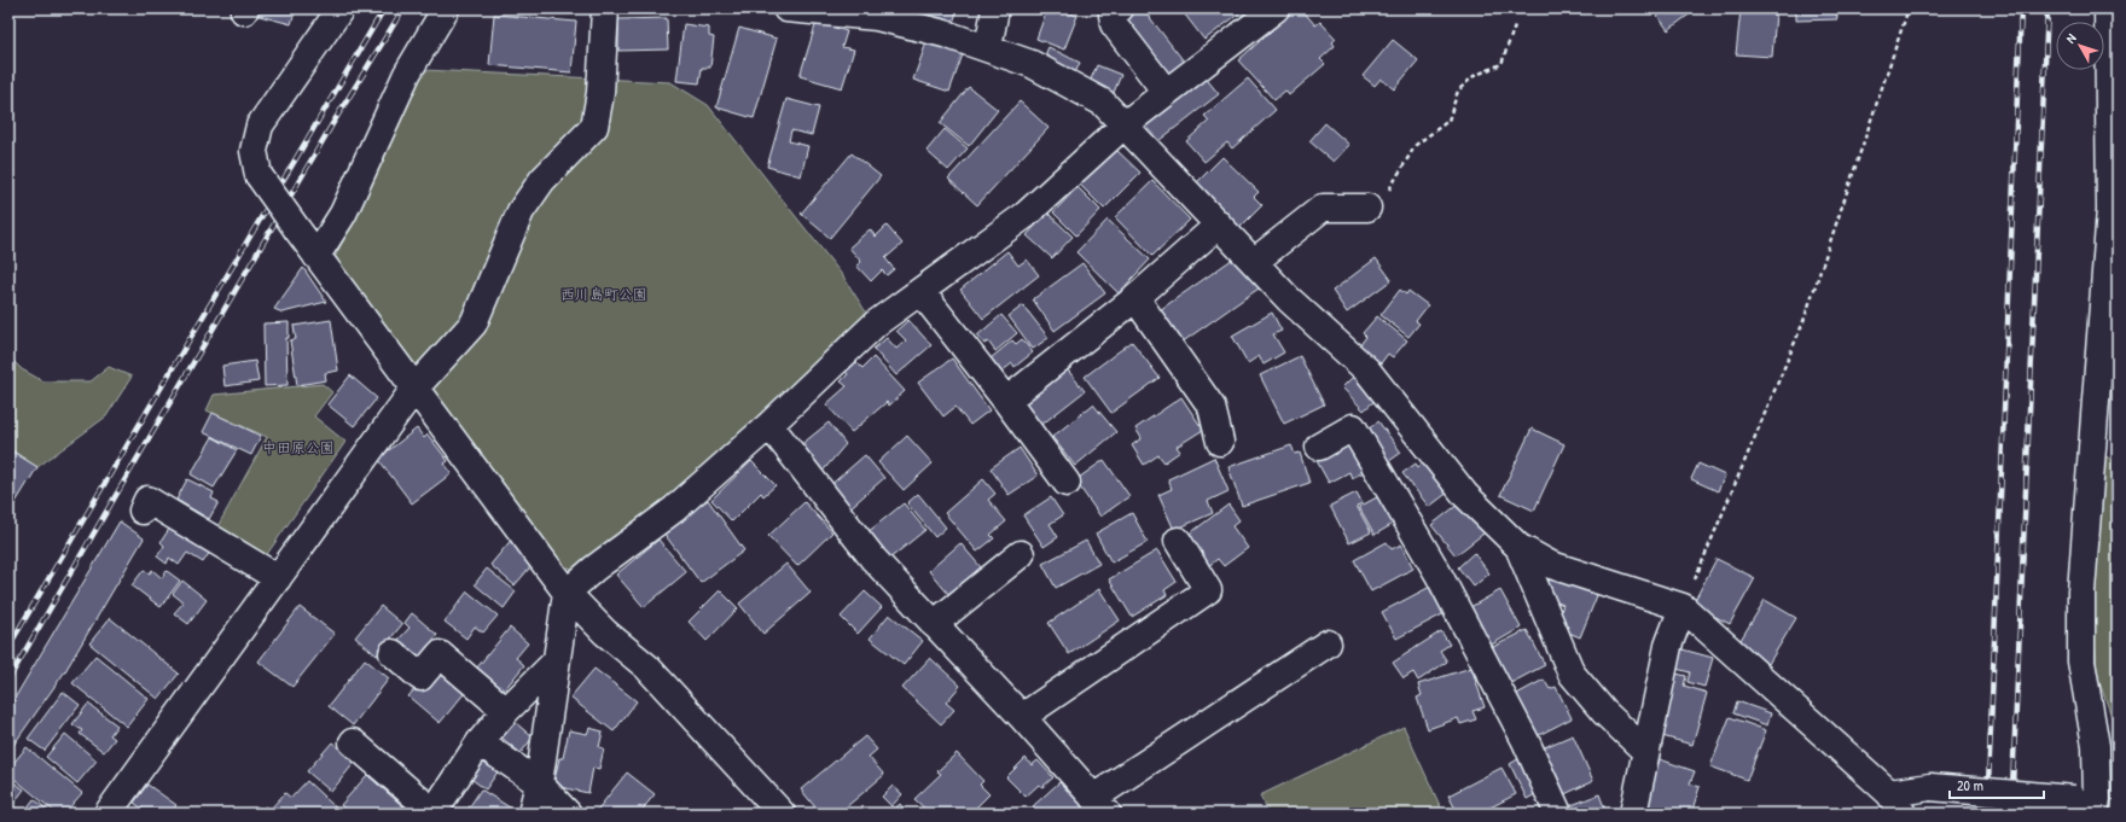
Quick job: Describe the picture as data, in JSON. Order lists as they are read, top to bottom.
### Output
{
  "parks": ["西川島町公園", "中田原公園"],
  "scale_bar": "20 m",
  "north": "top left"
}
